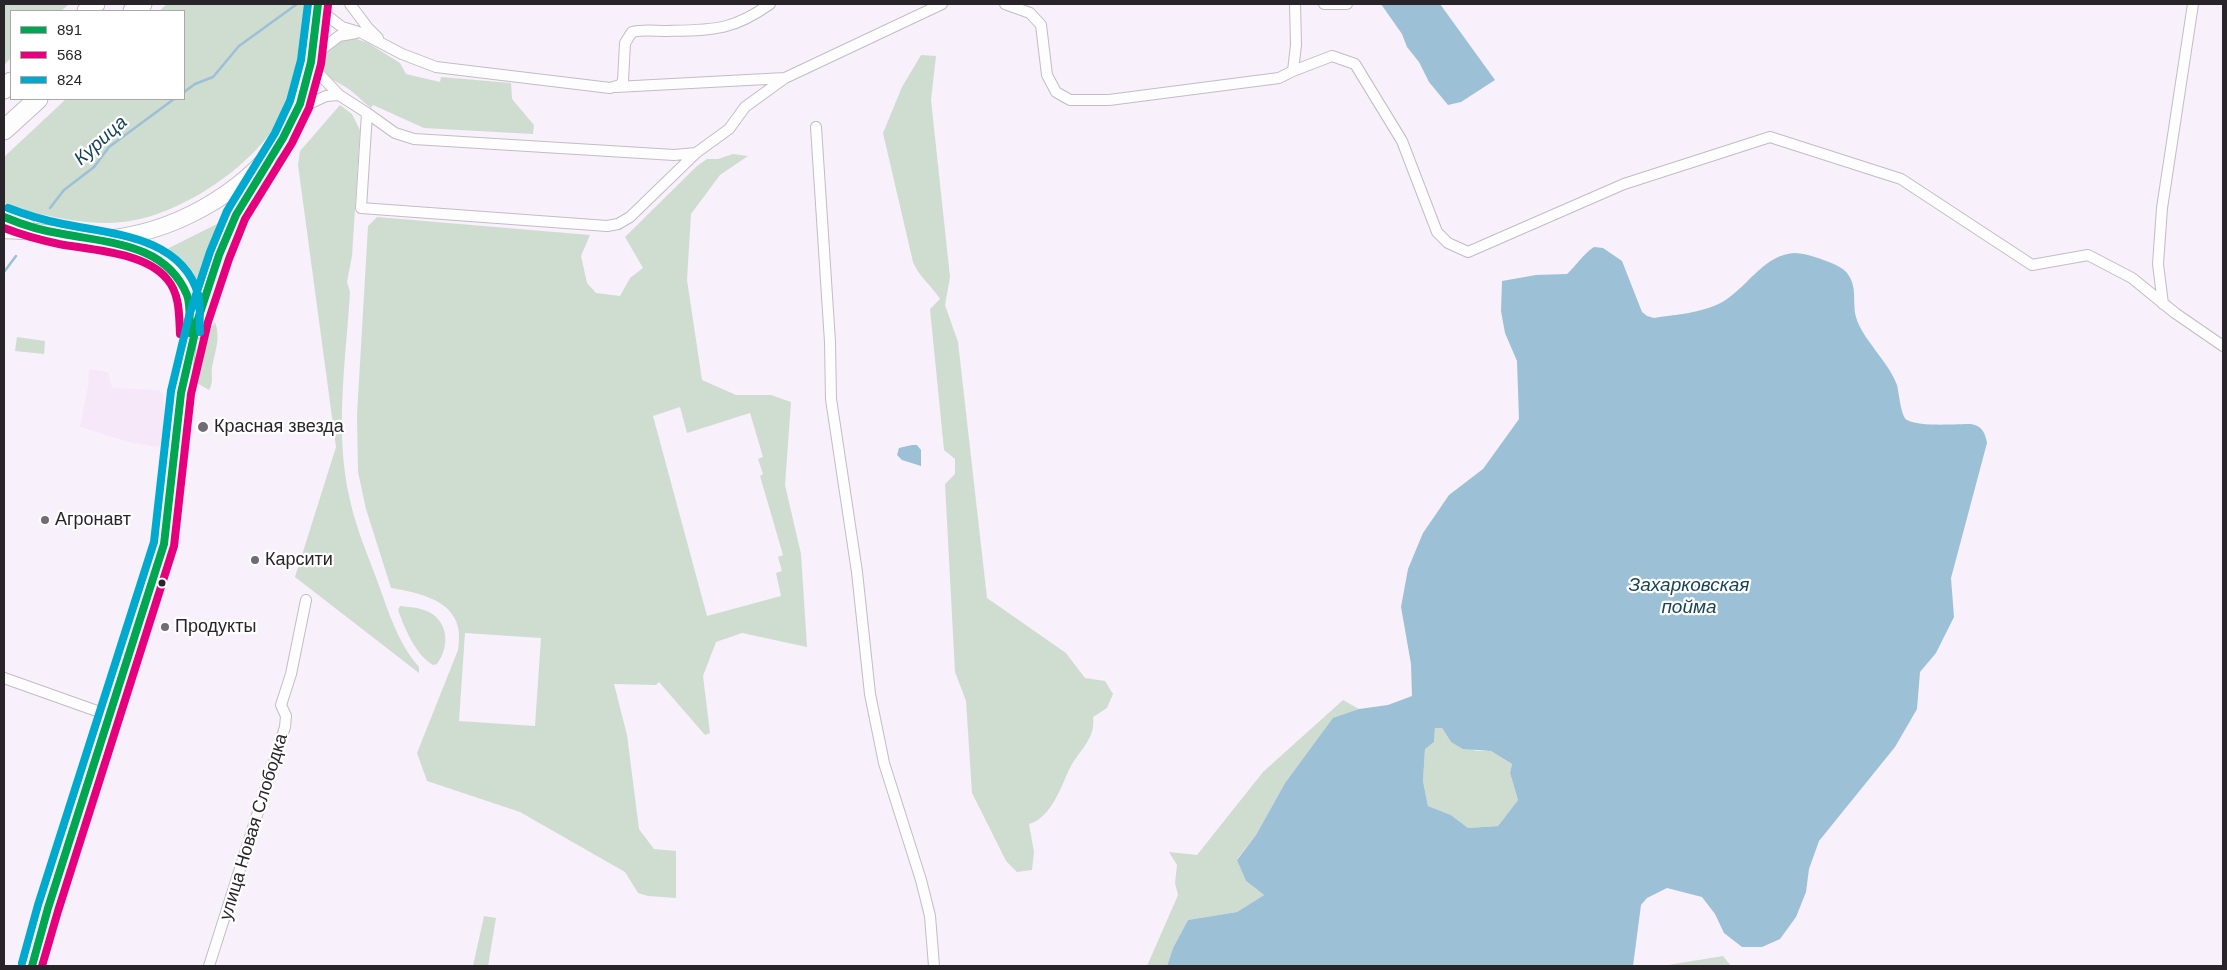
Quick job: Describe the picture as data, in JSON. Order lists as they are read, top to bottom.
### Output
{
  "streets": {
    "street": ["улица Новая Слободка"]
  },
  "water": ["Курица", "Захарковская пойма"],
  "places": [
    "Красная звезда",
    "Агронавт",
    "Карсити",
    "Продукты"
  ],
  "lines": ["transit line 891", "transit line 824", "transit line 568"],
  "legend": ["891", "568", "824"]
}
